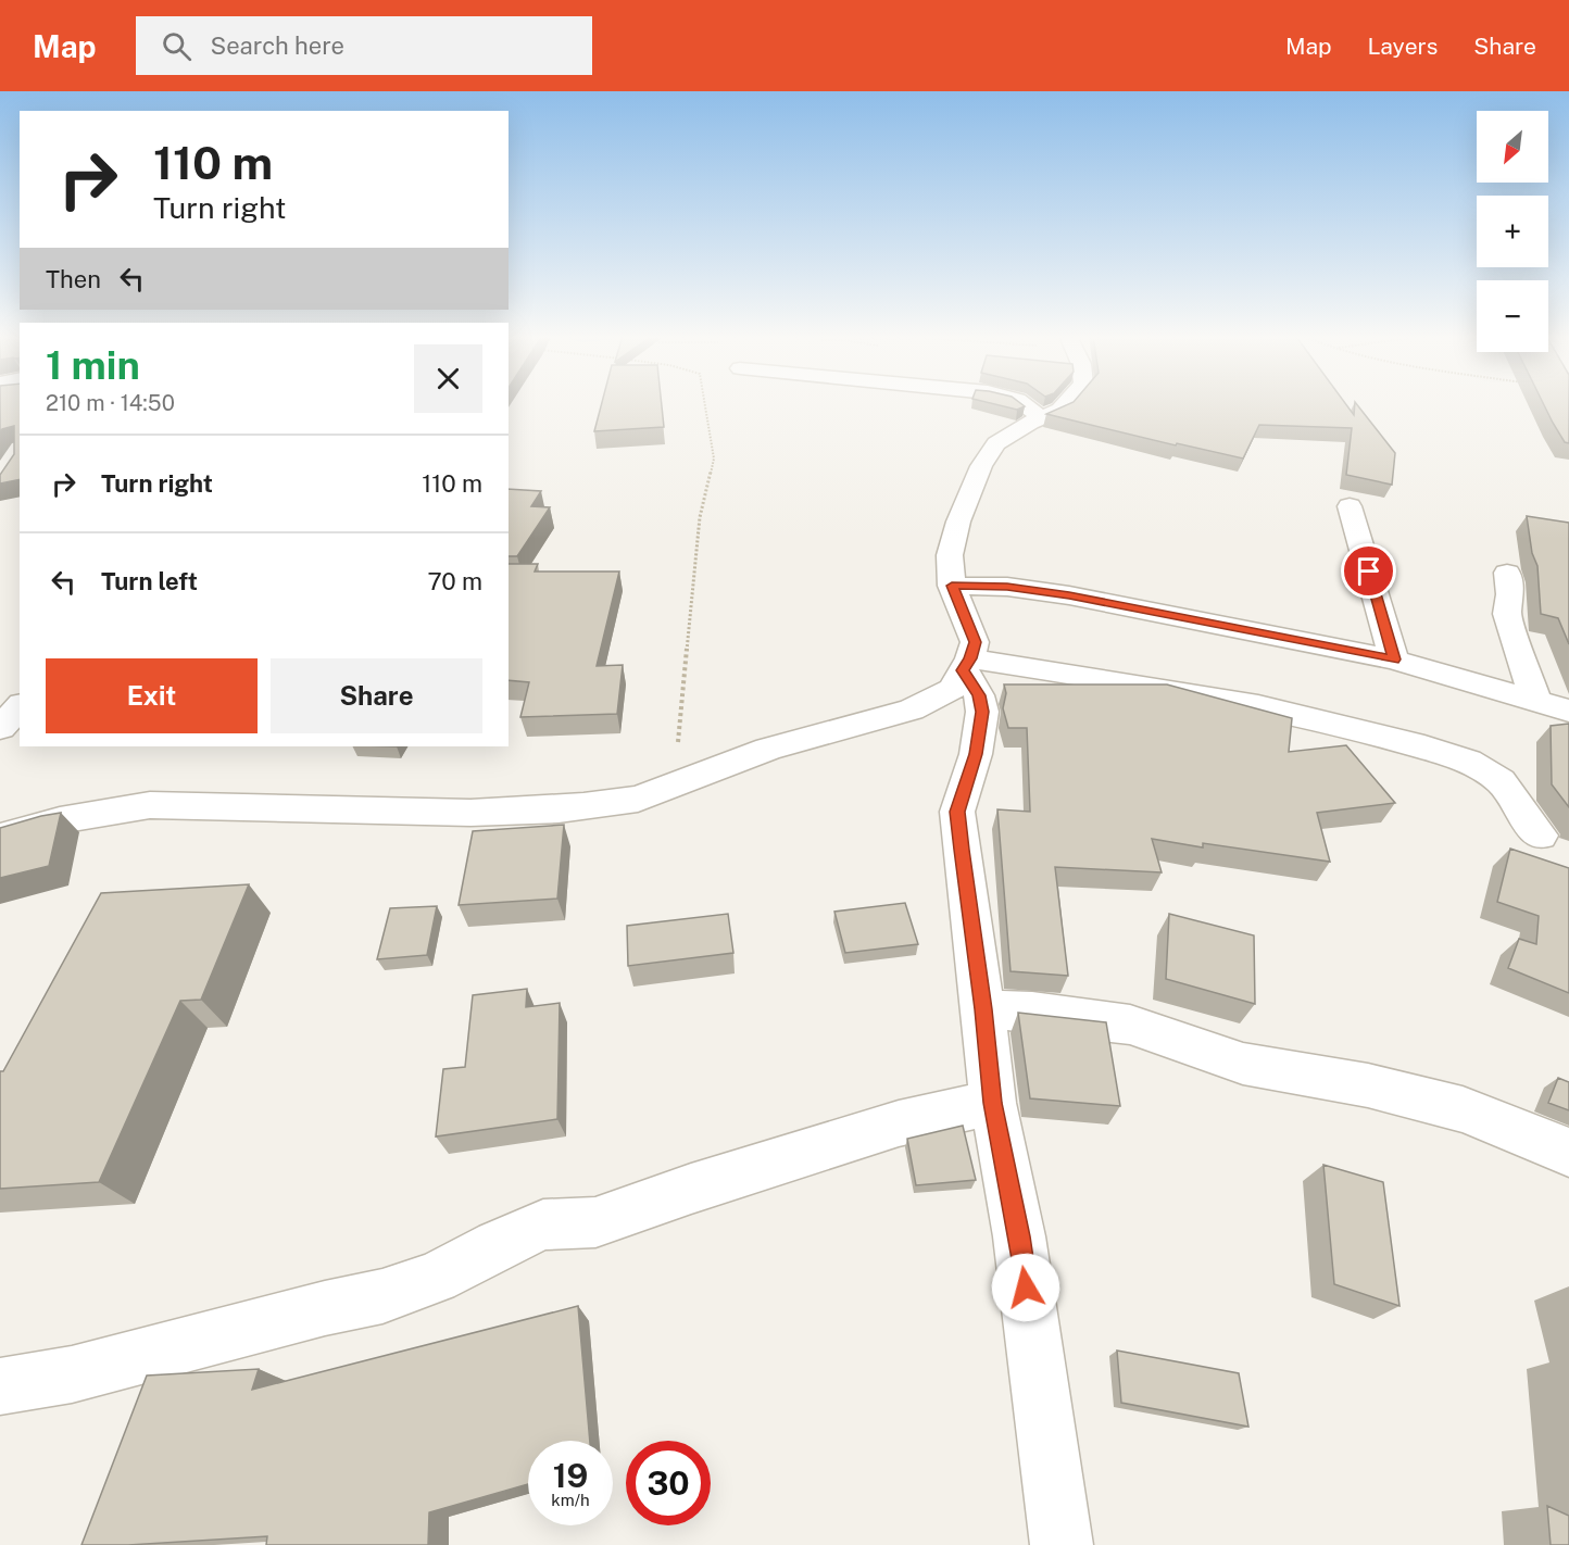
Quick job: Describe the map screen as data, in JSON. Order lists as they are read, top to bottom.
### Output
{
  "north": "bottom left",
  "page": {
    "header": "Map",
    "search": "Search here",
    "nav": ["Map", "Layers", "Share"],
    "map_buttons": ["+", "−"],
    "turn": ["110 m", "Turn right"],
    "then": "Then",
    "heading": ["1 min", "210 m · 14:50"],
    "list": [
      {
        "name": "Turn right",
        "value": "110 m"
      },
      {
        "name": "Turn left",
        "value": "70 m"
      }
    ],
    "buttons": ["Exit", "Share"],
    "speed": "19 km/h",
    "limit": "30"
  }
}
